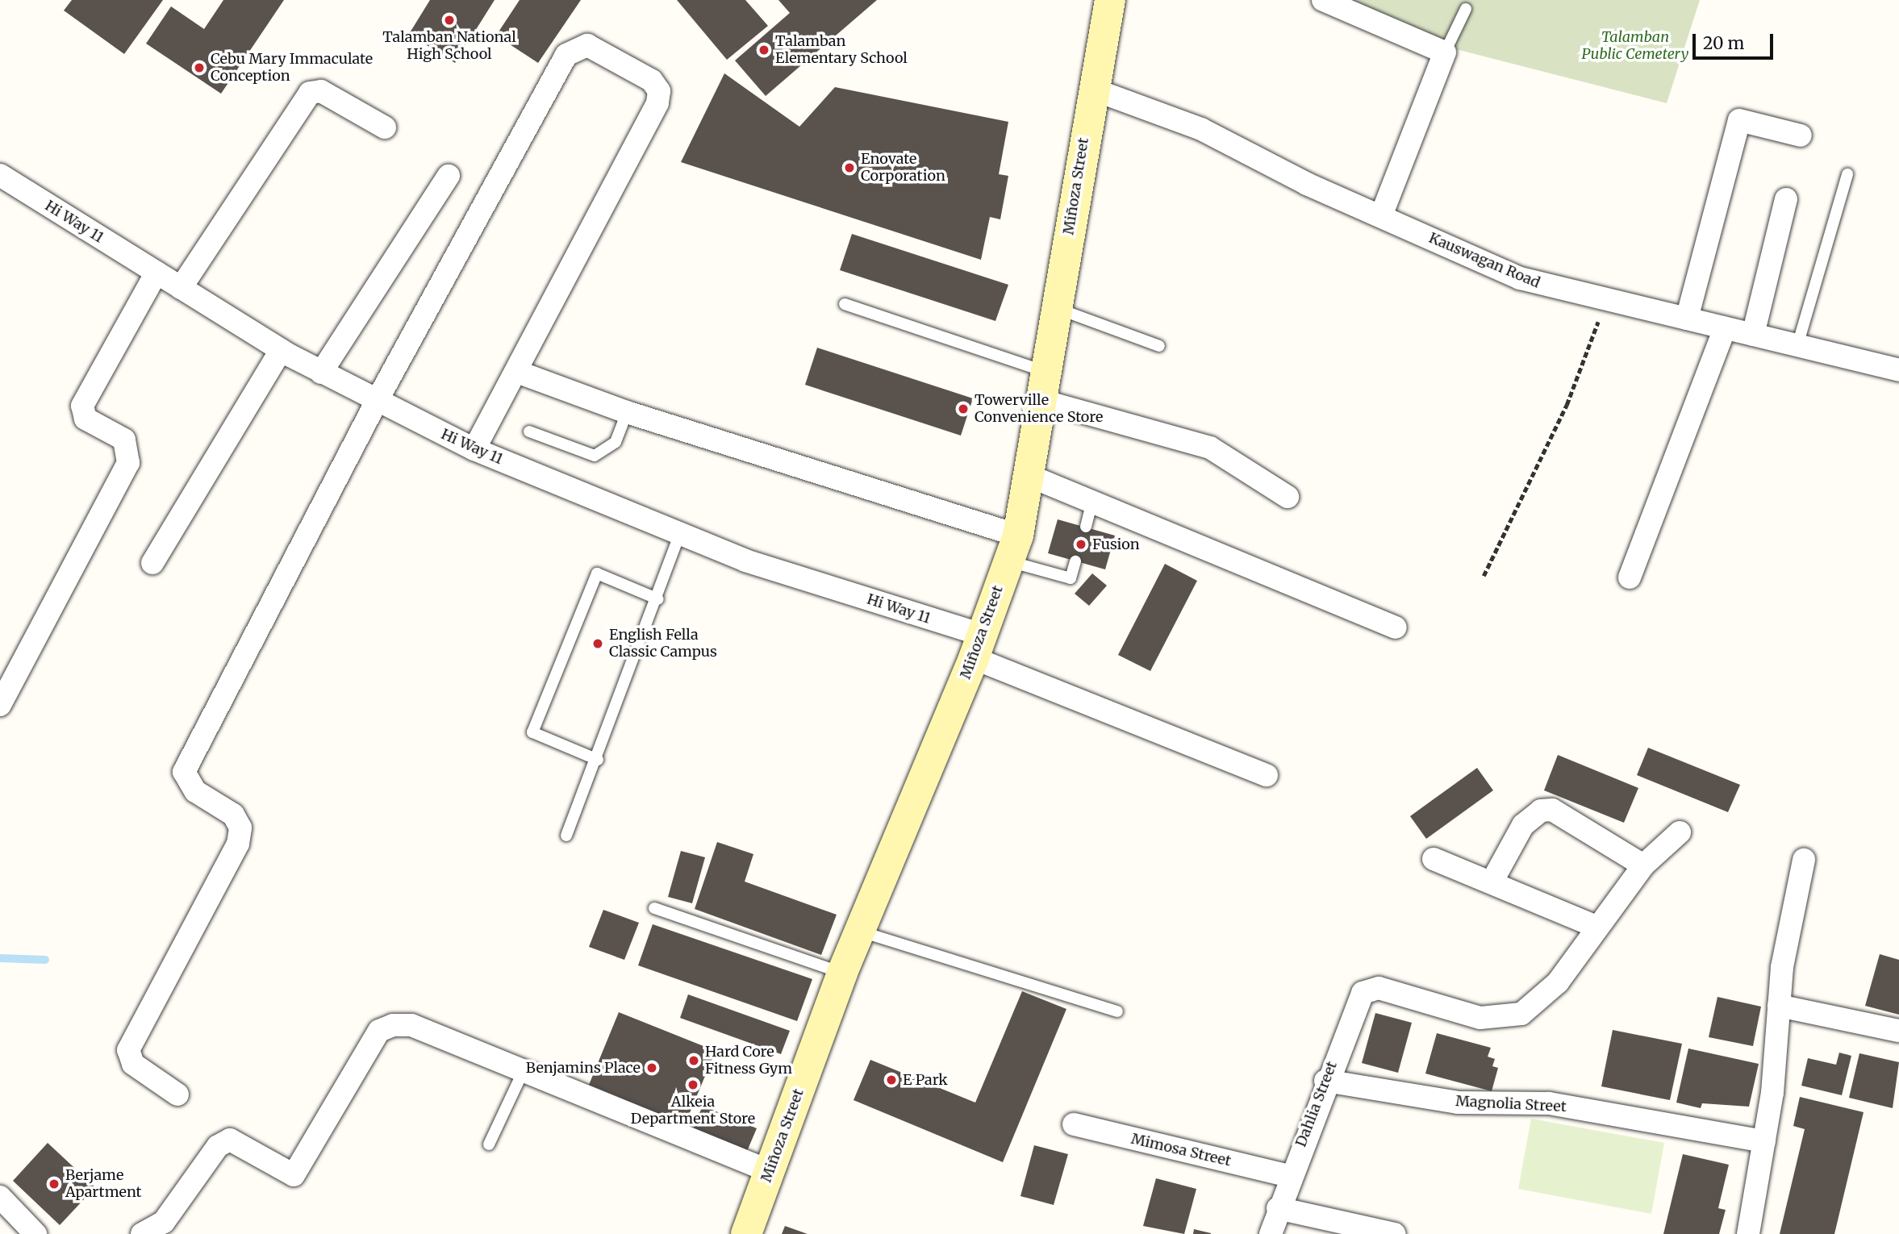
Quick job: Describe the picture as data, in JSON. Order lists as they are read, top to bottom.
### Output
{
  "streets": {
    "main road": ["Miñoza Street"],
    "street": [
      "Hi Way 11",
      "Kauswagan Road",
      "Dahlia Street",
      "Magnolia Street",
      "Mimosa Street"
    ]
  },
  "crossings": [
    ["Miñoza Street", "Hi Way 11"],
    ["Miñoza Street", "Kauswagan Road"],
    ["Dahlia Street", "Magnolia Street"],
    ["Dahlia Street", "Mimosa Street"]
  ],
  "parks": ["Talamban Public Cemetery"],
  "places": [
    "Talamban National High School",
    "Talamban Elementary School",
    "Cebu Mary Immaculate Conception",
    "Enovate Corporation",
    "Towerville Convenience Store",
    "Fusion",
    "English Fella Classic Campus",
    "Hard Core Fitness Gym",
    "Benjamins Place",
    "E Park",
    "Alkeia Department Store",
    "Berjame Apartment"
  ],
  "scale_bar": "20 m"
}
